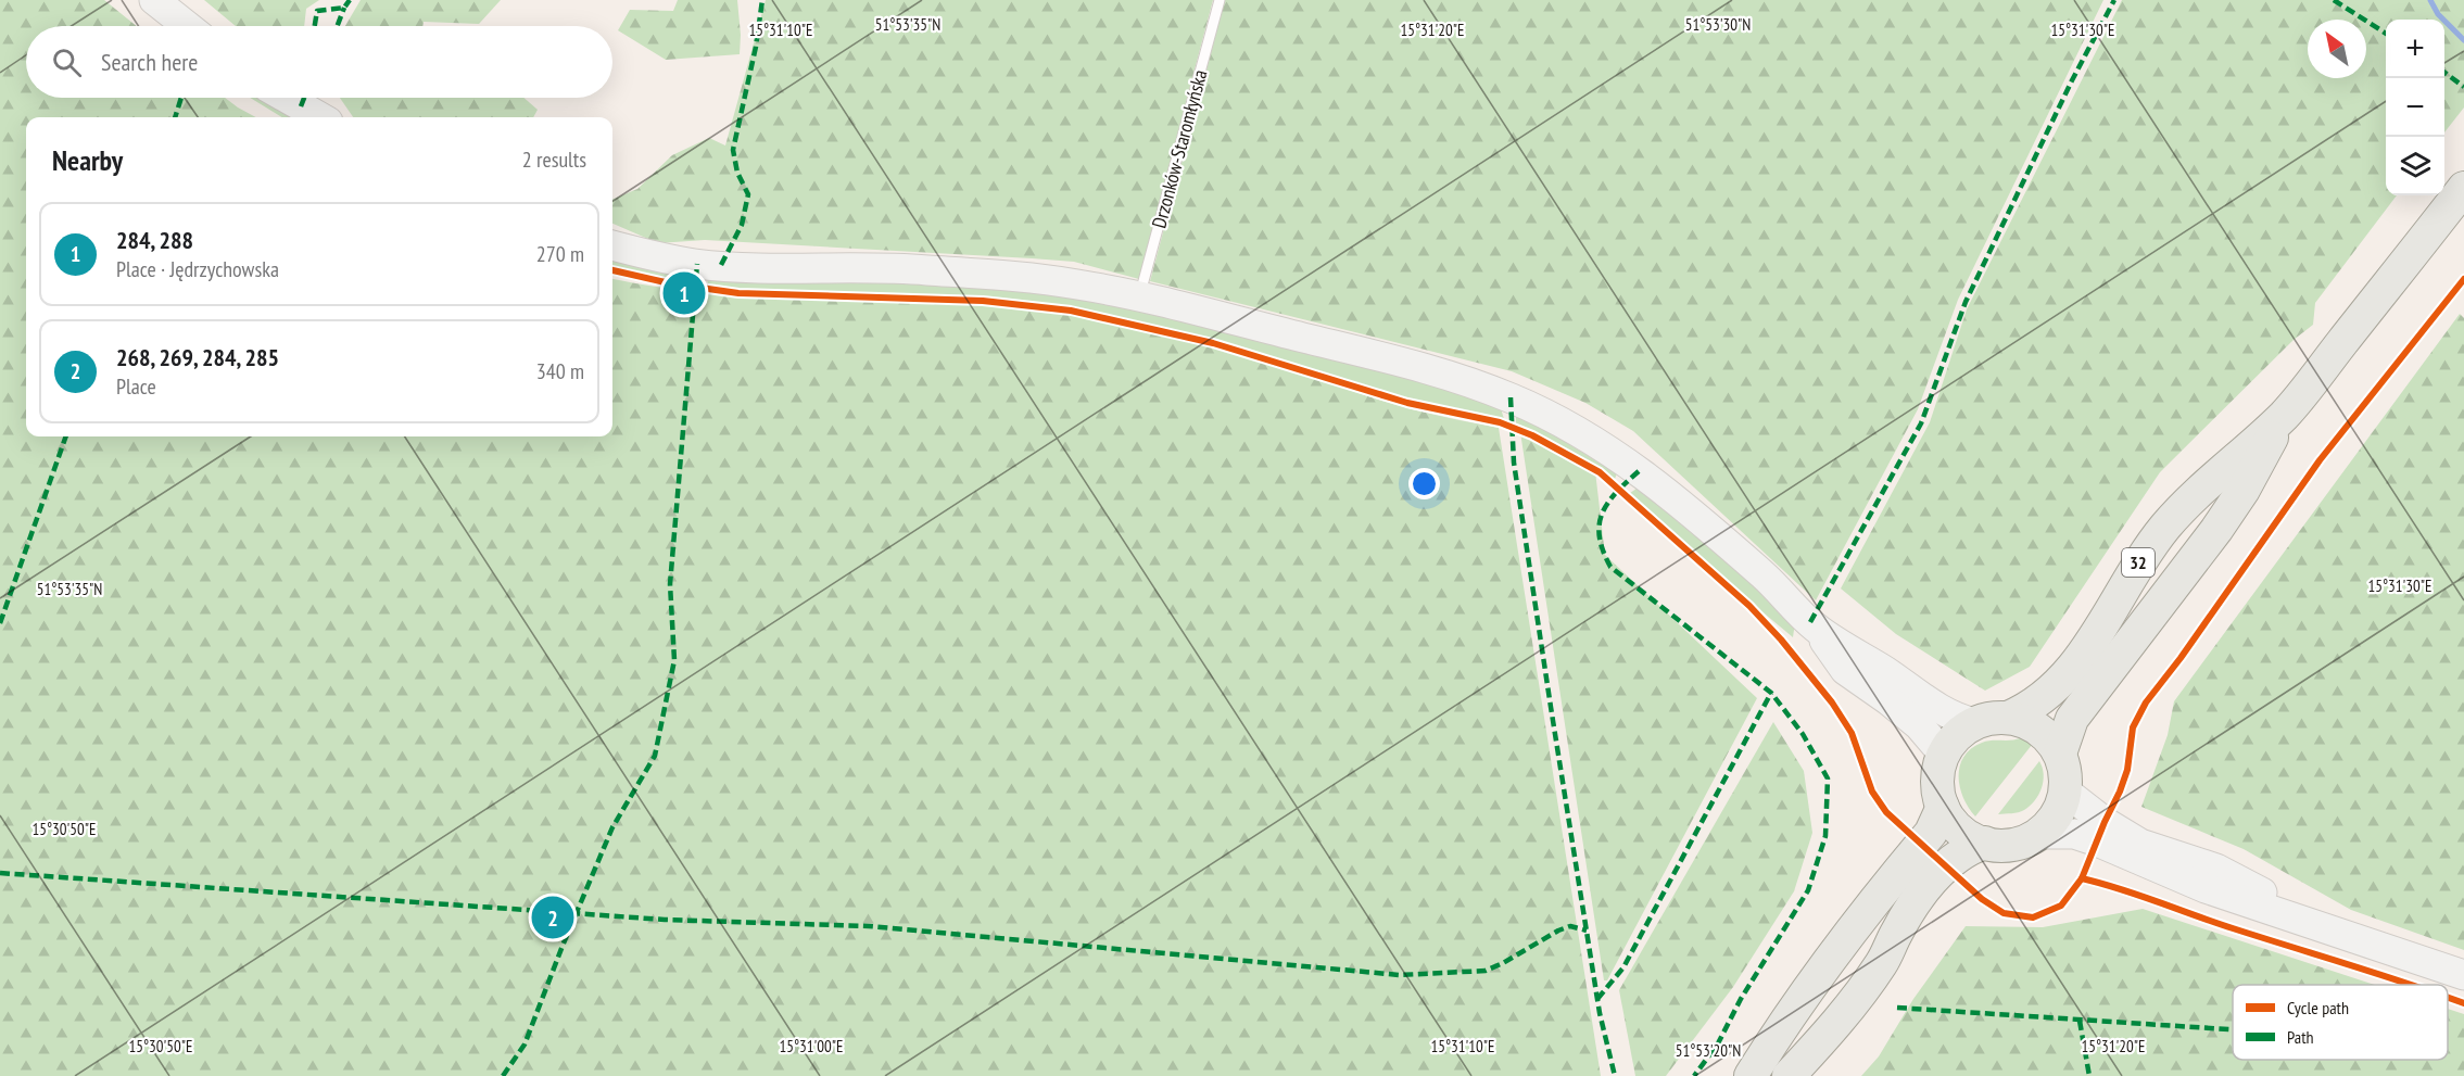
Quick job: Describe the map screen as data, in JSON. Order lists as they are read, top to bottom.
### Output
{
  "streets": {
    "main road": ["32"],
    "lane": ["Drzonków-Staromłyńska"]
  },
  "legend": ["Cycle path", "Path"],
  "north": "top left",
  "page": {
    "map_buttons": ["+", "−"],
    "search": "Search here",
    "heading": ["Nearby", "2 results"],
    "list": [
      {
        "mark": "1",
        "name": "284, 288",
        "note": "Place · Jędrzychowska",
        "value": "270 m"
      },
      {
        "mark": "2",
        "name": "268, 269, 284, 285",
        "note": "Place",
        "value": "340 m"
      }
    ],
    "pins": ["1", "2"]
  },
  "coordinates": [
    "51°53'35\"N",
    "51°53'30\"N",
    "15°31'10\"E",
    "15°31'20\"E",
    "15°31'30\"E",
    "15°30'50\"E",
    "15°31'00\"E",
    "51°53'20\"N"
  ]
}
